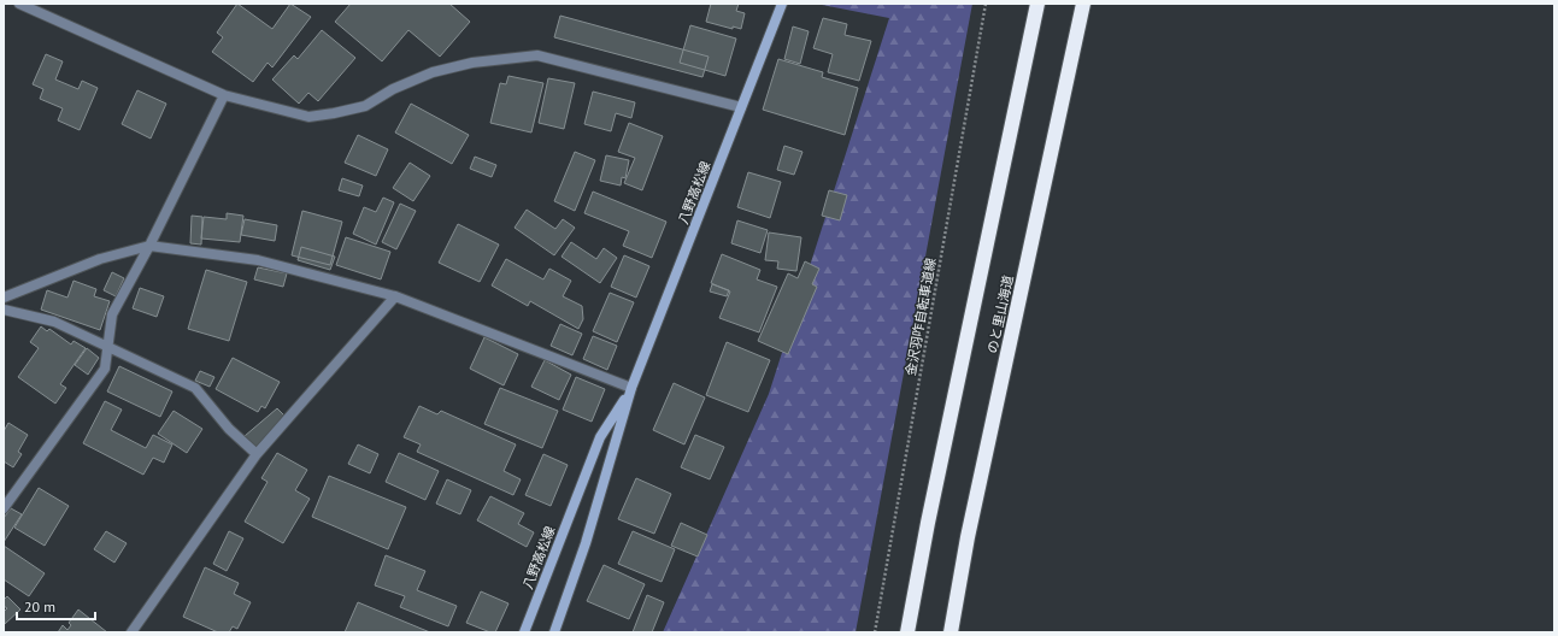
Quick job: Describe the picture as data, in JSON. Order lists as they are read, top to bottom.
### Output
{
  "streets": {
    "highway": ["のと里山海道"],
    "main road": ["八野高松線"],
    "path": ["金沢羽咋自転車道線"]
  },
  "scale_bar": "20 m"
}
